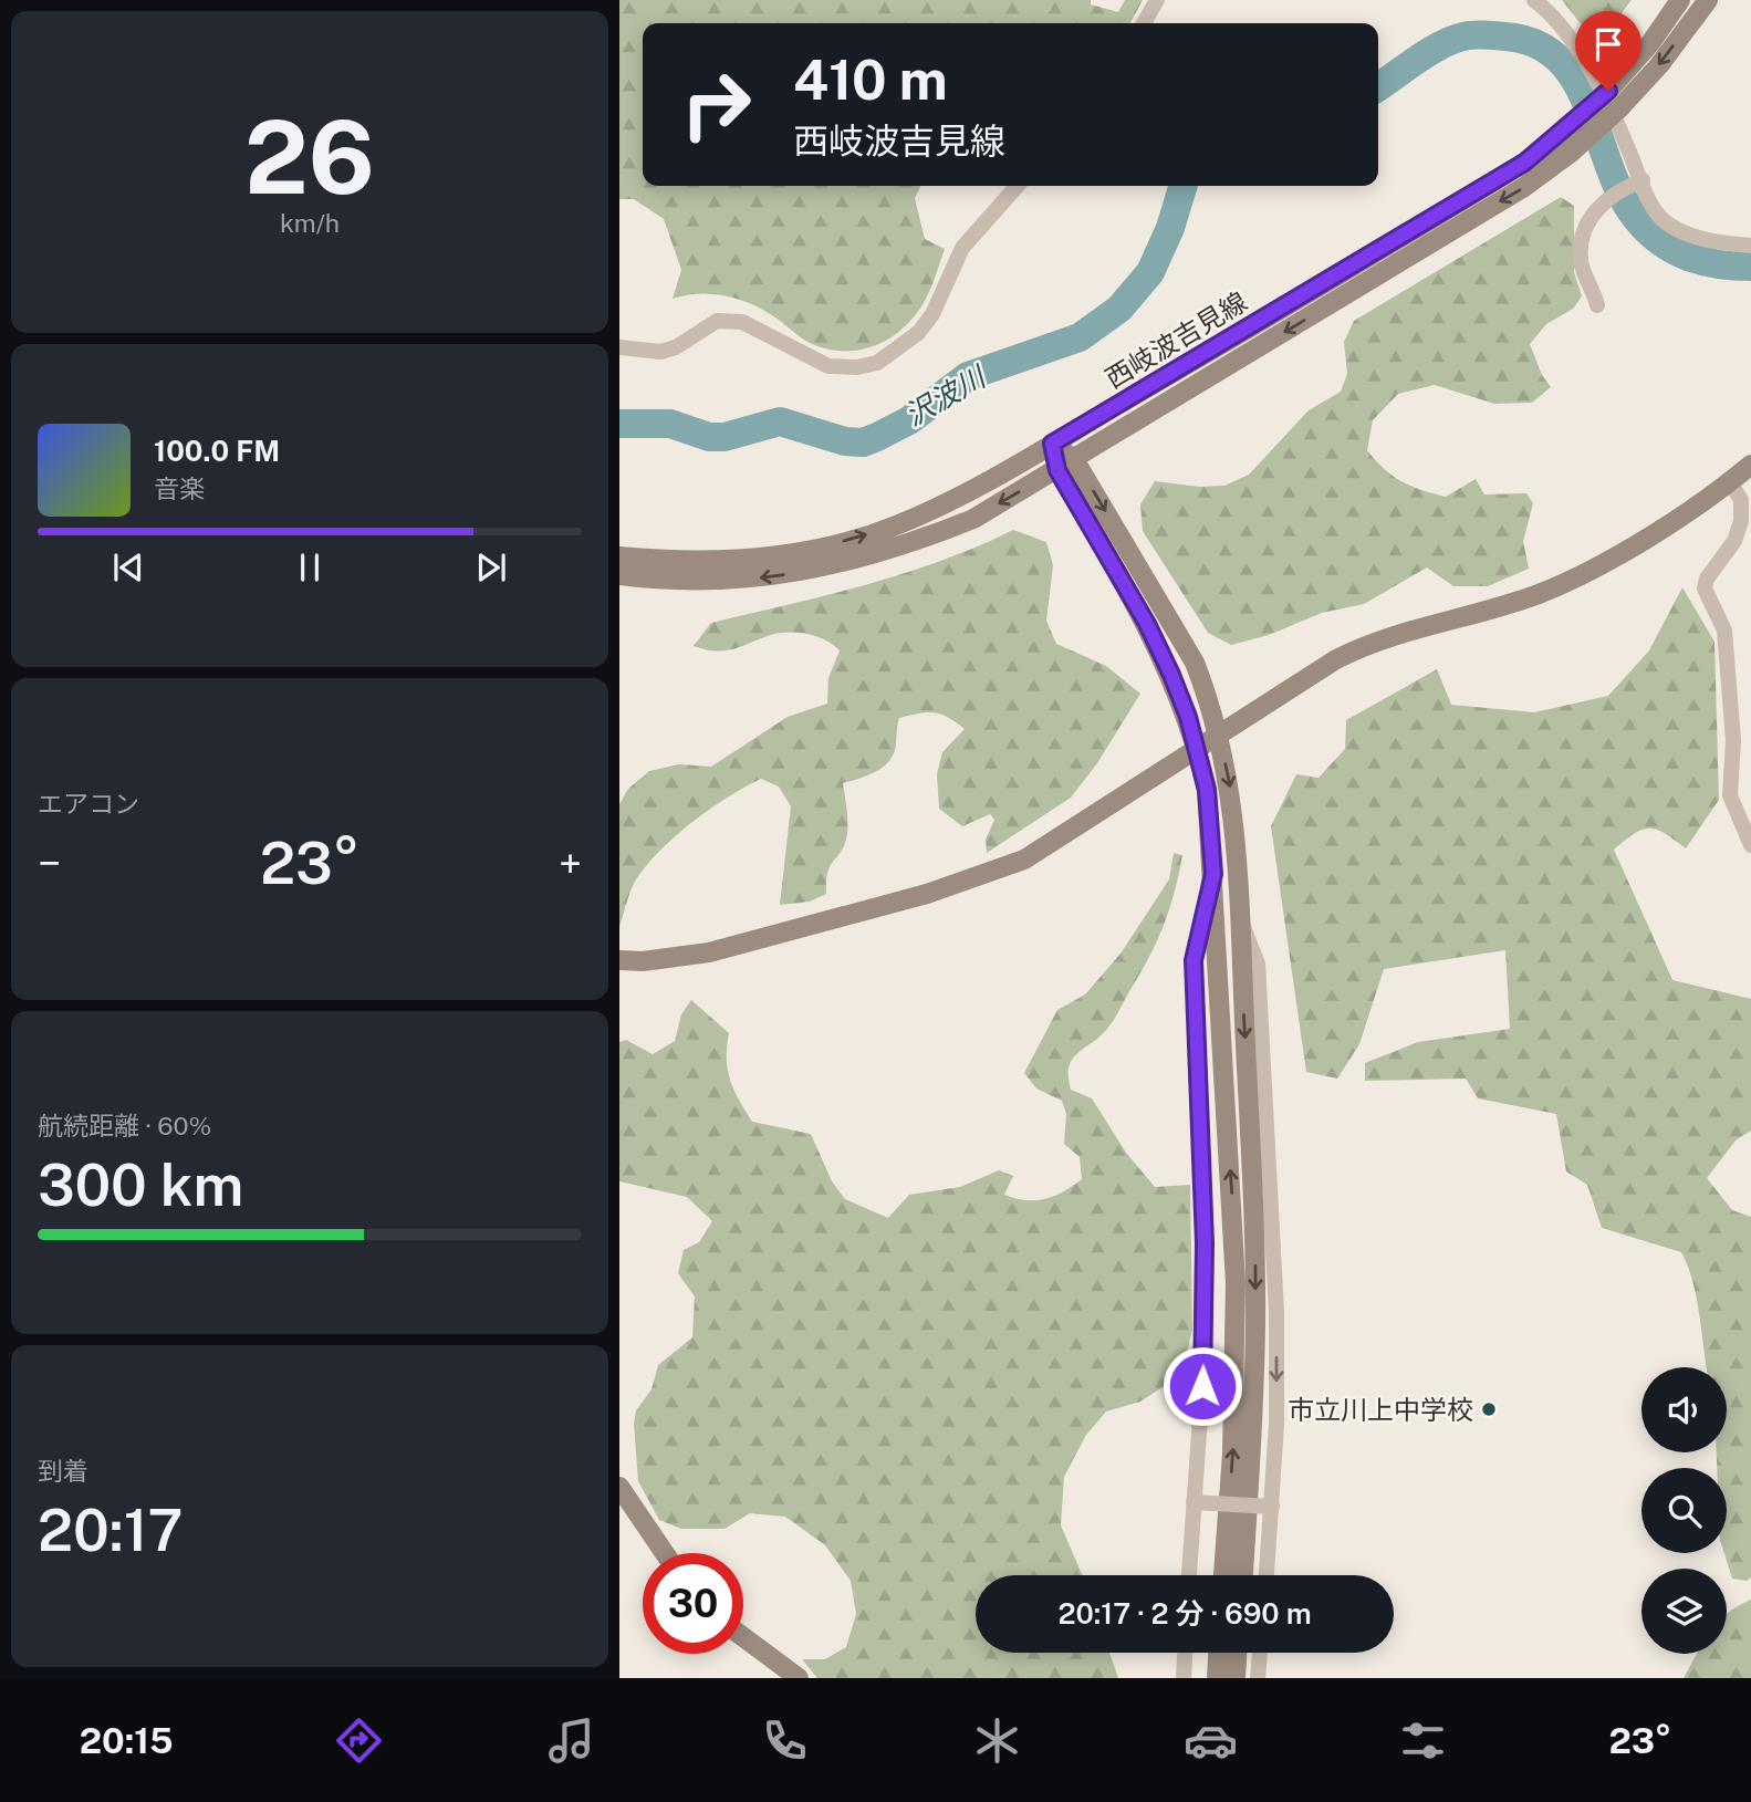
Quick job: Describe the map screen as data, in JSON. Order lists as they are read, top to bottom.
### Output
{
  "streets": {
    "street": ["西岐波吉見線"]
  },
  "water": ["沢波川"],
  "places": ["市立川上中学校"],
  "page": {
    "tile": [
      ["26", "km/h"],
      "エアコン",
      ["航続距離 · 60%", "300 km"],
      ["到着", "20:17"]
    ],
    "turn": ["410 m", "西岐波吉見線"],
    "song": ["100.0 FM", "音楽"],
    "heat": ["−", "23°", "+"],
    "limit": "30",
    "trip": "20:17 · 2 分 · 690 m",
    "tabs": ["20:15", "23°"]
  }
}
